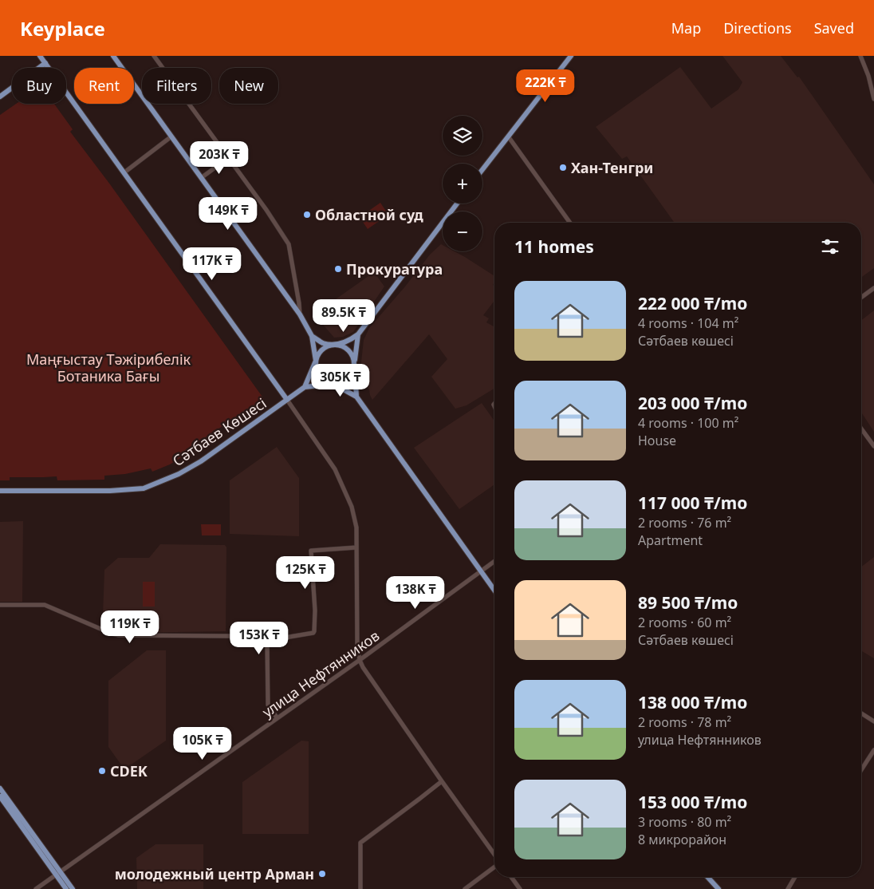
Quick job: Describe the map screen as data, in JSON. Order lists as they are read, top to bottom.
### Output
{
  "streets": {
    "main road": ["Сәтбаев Көшесі"],
    "street": ["улица Нефтянников"]
  },
  "parks": ["Маңғыстау Тәжірибелік Ботаника Бағы"],
  "places": [
    "Хан-Тенгри",
    "Областной суд",
    "Прокуратура",
    "CDEK",
    "молодежный центр Арман"
  ],
  "page": {
    "header": "Keyplace",
    "nav": ["Map", "Directions", "Saved"],
    "chip": [
      "Buy",
      "Rent",
      "Filters",
      "New"
    ],
    "price": [
      "222K ₸",
      "203K ₸",
      "149K ₸",
      "117K ₸",
      "89.5K ₸",
      "305K ₸",
      "125K ₸",
      "138K ₸",
      "119K ₸",
      "153K ₸",
      "105K ₸"
    ],
    "map_buttons": ["+", "−"],
    "heading": "11 homes",
    "list": [
      {
        "name": "222 000 ₸/mo",
        "note": "4 rooms · 104 m² · Сәтбаев көшесі"
      },
      {
        "name": "203 000 ₸/mo",
        "note": "4 rooms · 100 m² · House"
      },
      {
        "name": "117 000 ₸/mo",
        "note": "2 rooms · 76 m² · Apartment"
      },
      {
        "name": "89 500 ₸/mo",
        "note": "2 rooms · 60 m² · Сәтбаев көшесі"
      },
      {
        "name": "138 000 ₸/mo",
        "note": "2 rooms · 78 m² · улица Нефтянников"
      },
      {
        "name": "153 000 ₸/mo",
        "note": "3 rooms · 80 m² · 8 микрорайон"
      }
    ]
  }
}
